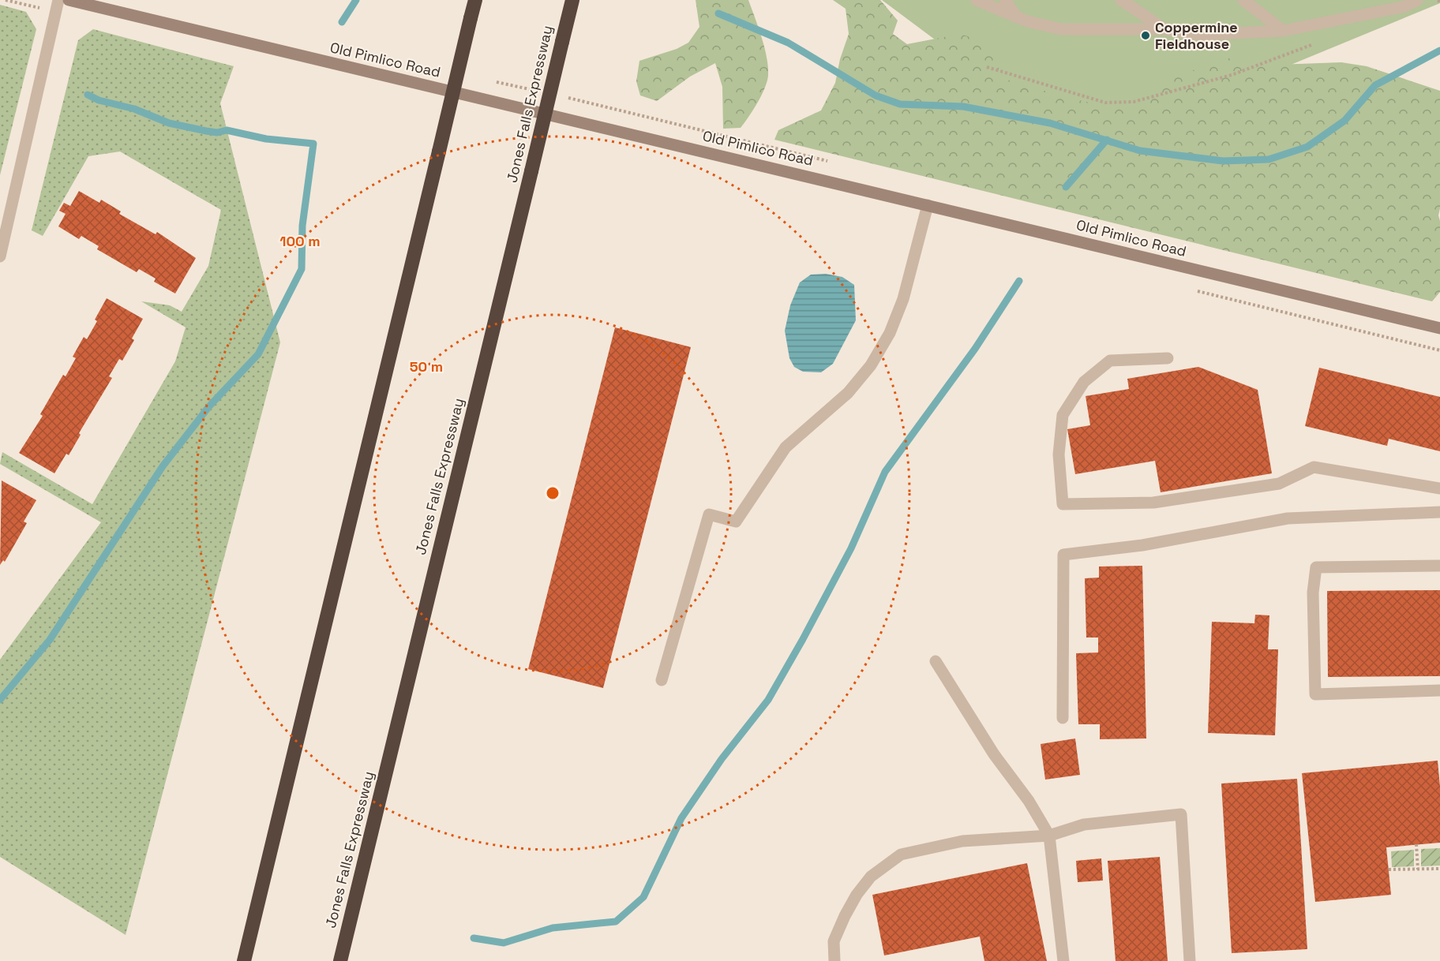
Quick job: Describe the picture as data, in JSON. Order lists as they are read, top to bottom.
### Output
{
  "streets": {
    "highway": ["Jones Falls Expressway"],
    "street": ["Old Pimlico Road"]
  },
  "places": ["Coppermine Fieldhouse"],
  "rings": ["100 m", "50 m"]
}
